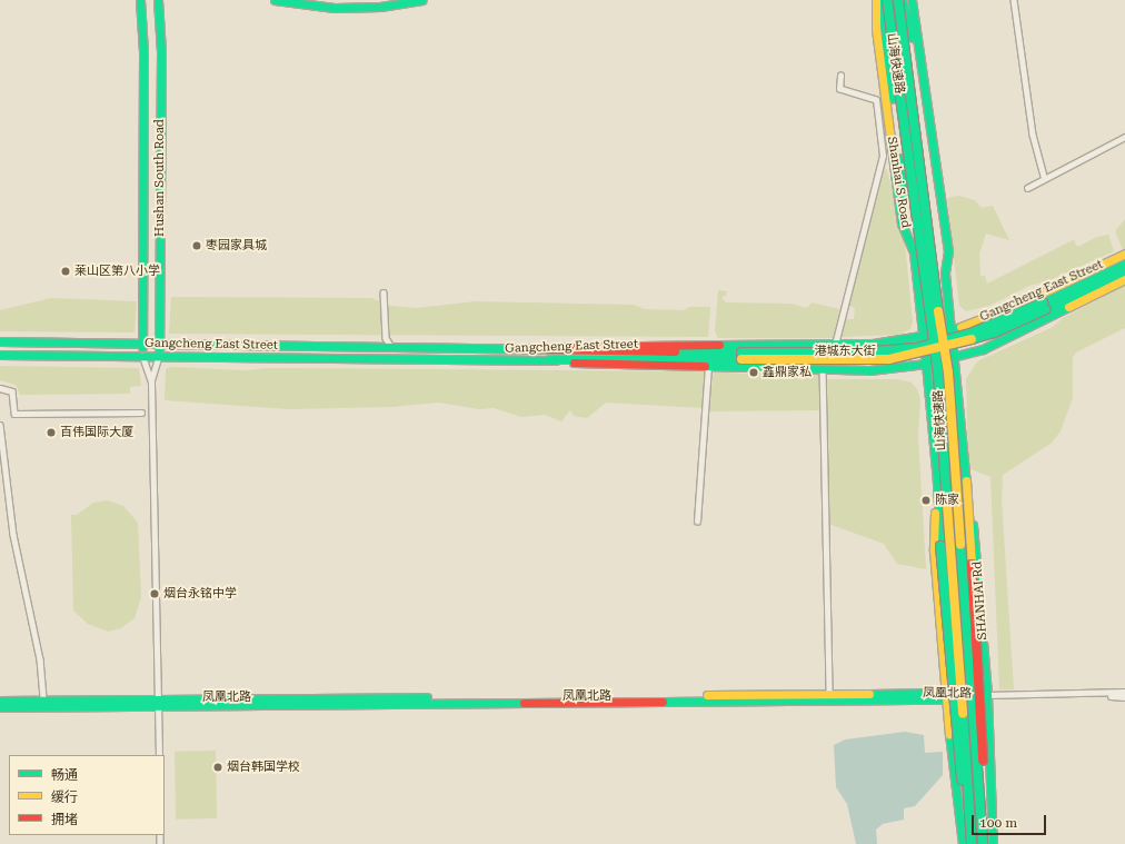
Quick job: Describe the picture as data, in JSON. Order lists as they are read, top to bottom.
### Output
{
  "streets": {
    "main road": [
      "山海快速路",
      "Hushan South Road",
      "Shanhai S Road",
      "Gangcheng East Street",
      "港城东大街",
      "SHANHAI Rd",
      "凤凰北路"
    ]
  },
  "crossings": [
    ["Hushan South Road", "Gangcheng East Street"],
    ["Shanhai S Road", "Gangcheng East Street"],
    ["Gangcheng East Street", "港城东大街"],
    ["Gangcheng East Street", "SHANHAI Rd"],
    ["SHANHAI Rd", "凤凰北路"]
  ],
  "places": [
    "枣园家具城",
    "莱山区第八小学",
    "鑫鼎家私",
    "百伟国际大厦",
    "陈家",
    "烟台永铭中学",
    "烟台韩国学校"
  ],
  "legend": ["畅通", "缓行", "拥堵"],
  "scale_bar": "100 m"
}
